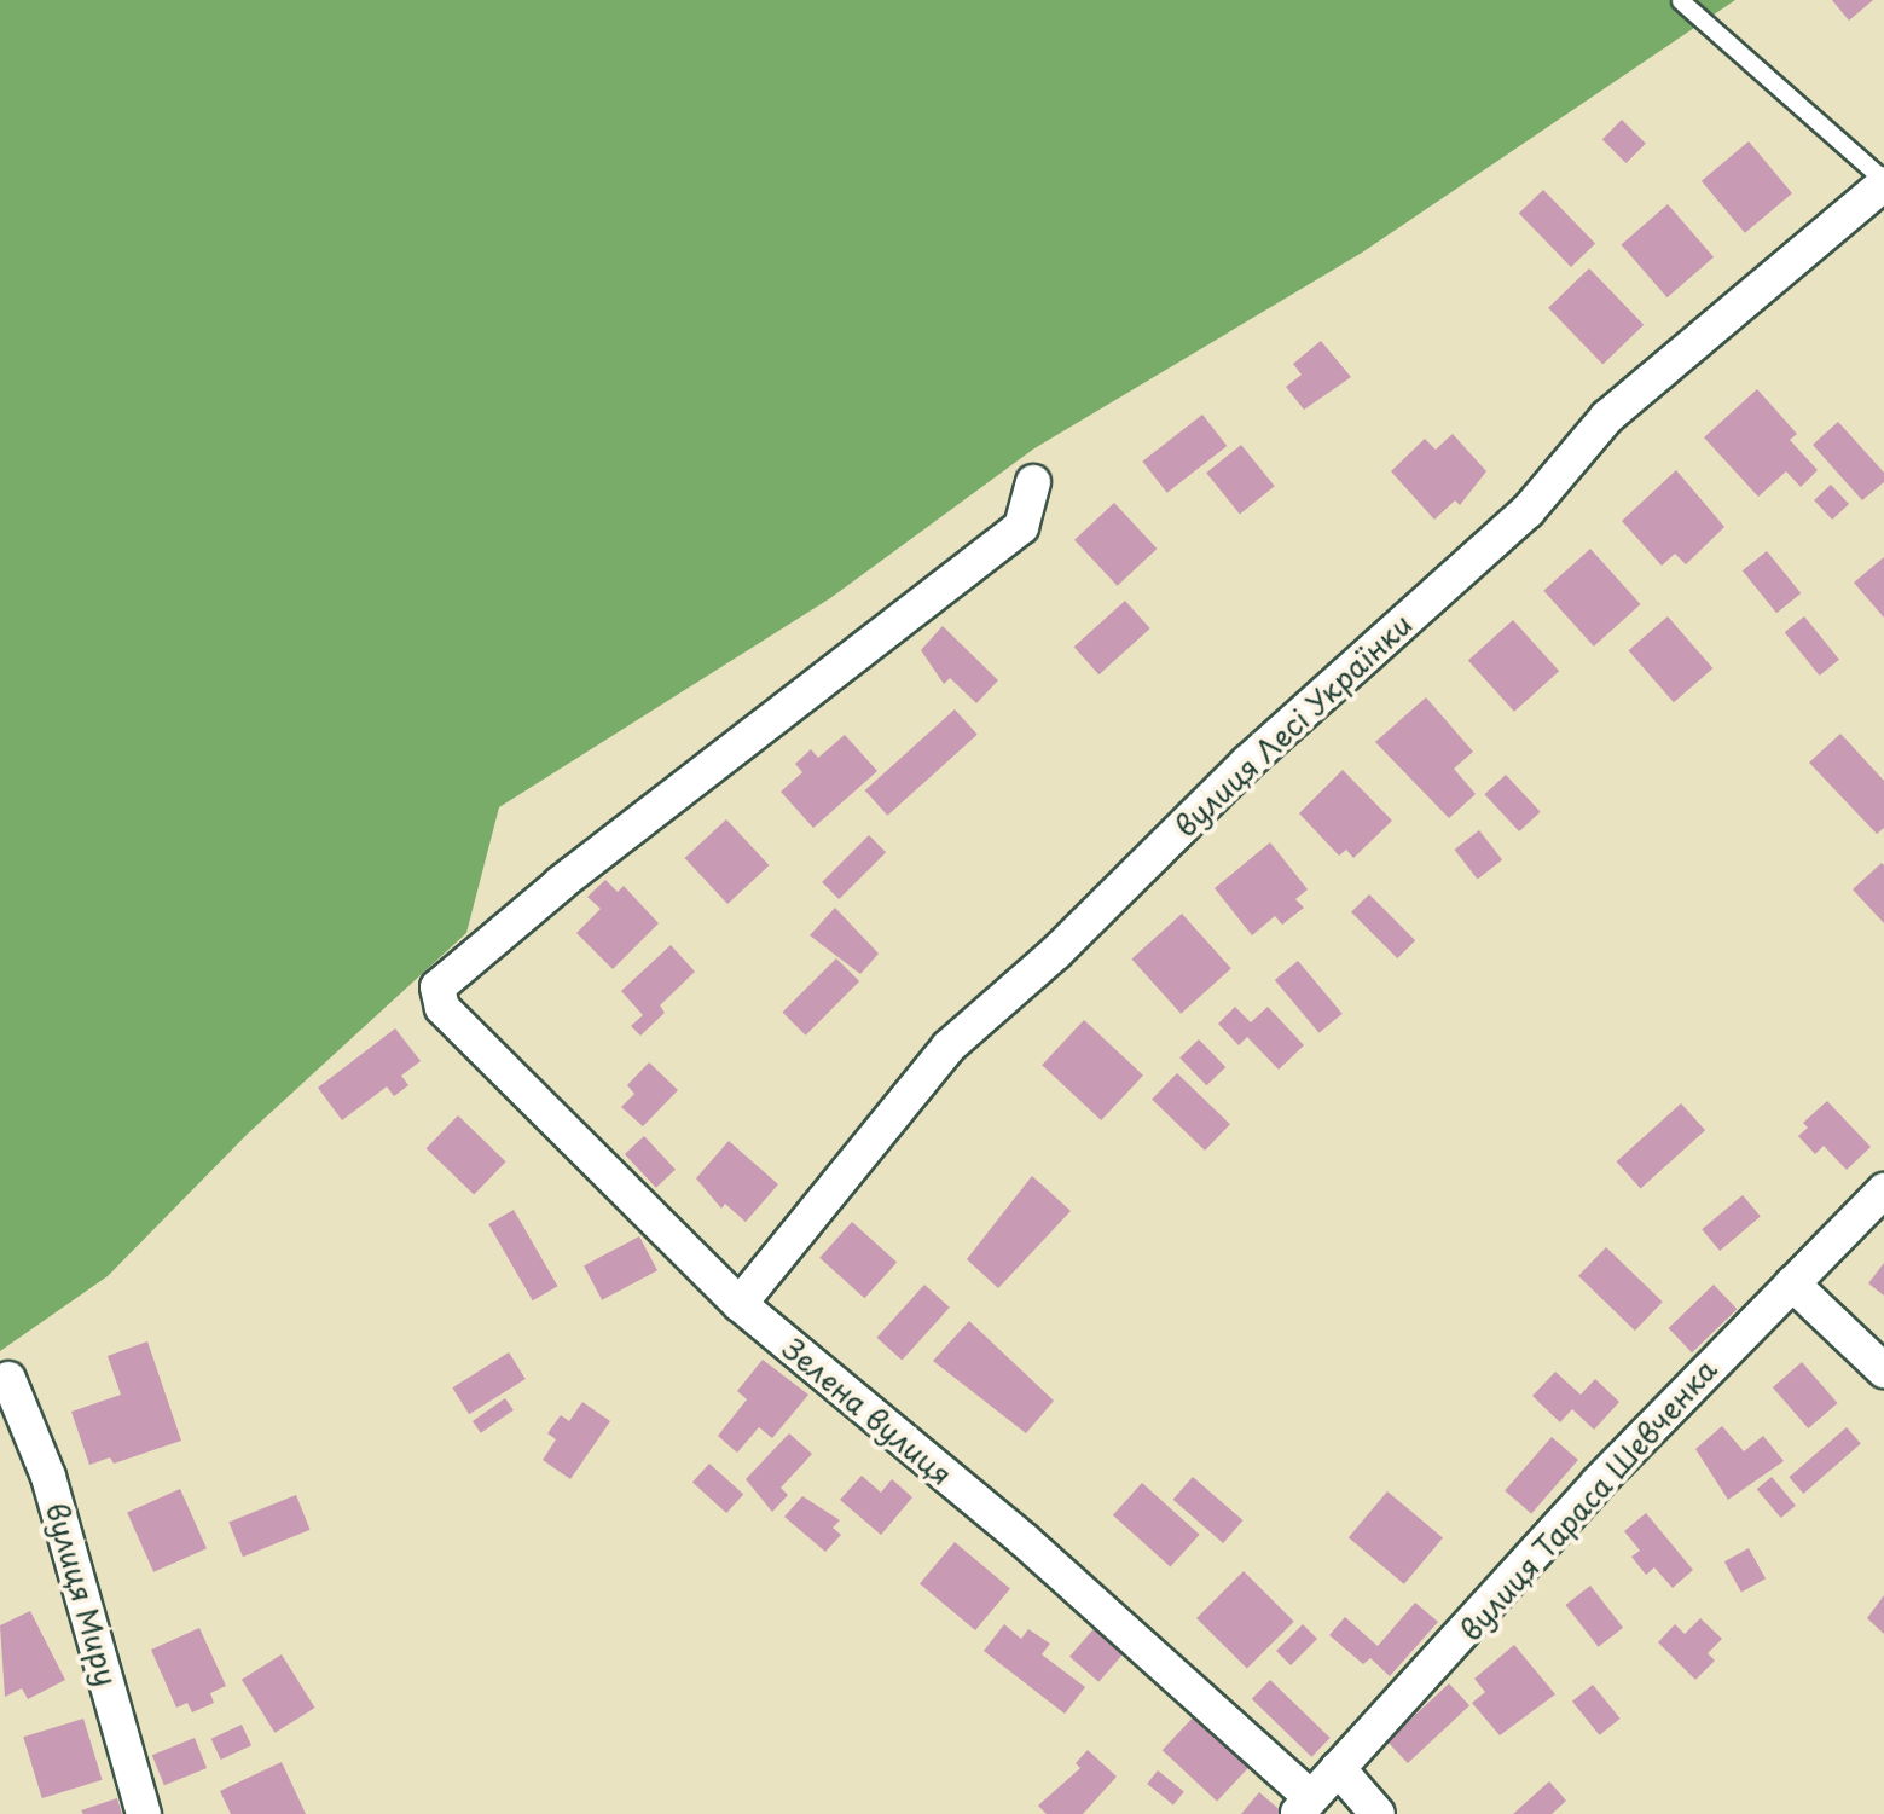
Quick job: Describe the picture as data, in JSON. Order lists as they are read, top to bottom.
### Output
{
  "streets": {
    "street": [
      "вулиця Лесі Українки",
      "Зелена вулиця",
      "вулиця Тараса Шевченка",
      "вулиця Миру"
    ]
  },
  "crossings": [
    ["вулиця Лесі Українки", "Зелена вулиця"],
    ["Зелена вулиця", "вулиця Тараса Шевченка"]
  ]
}
